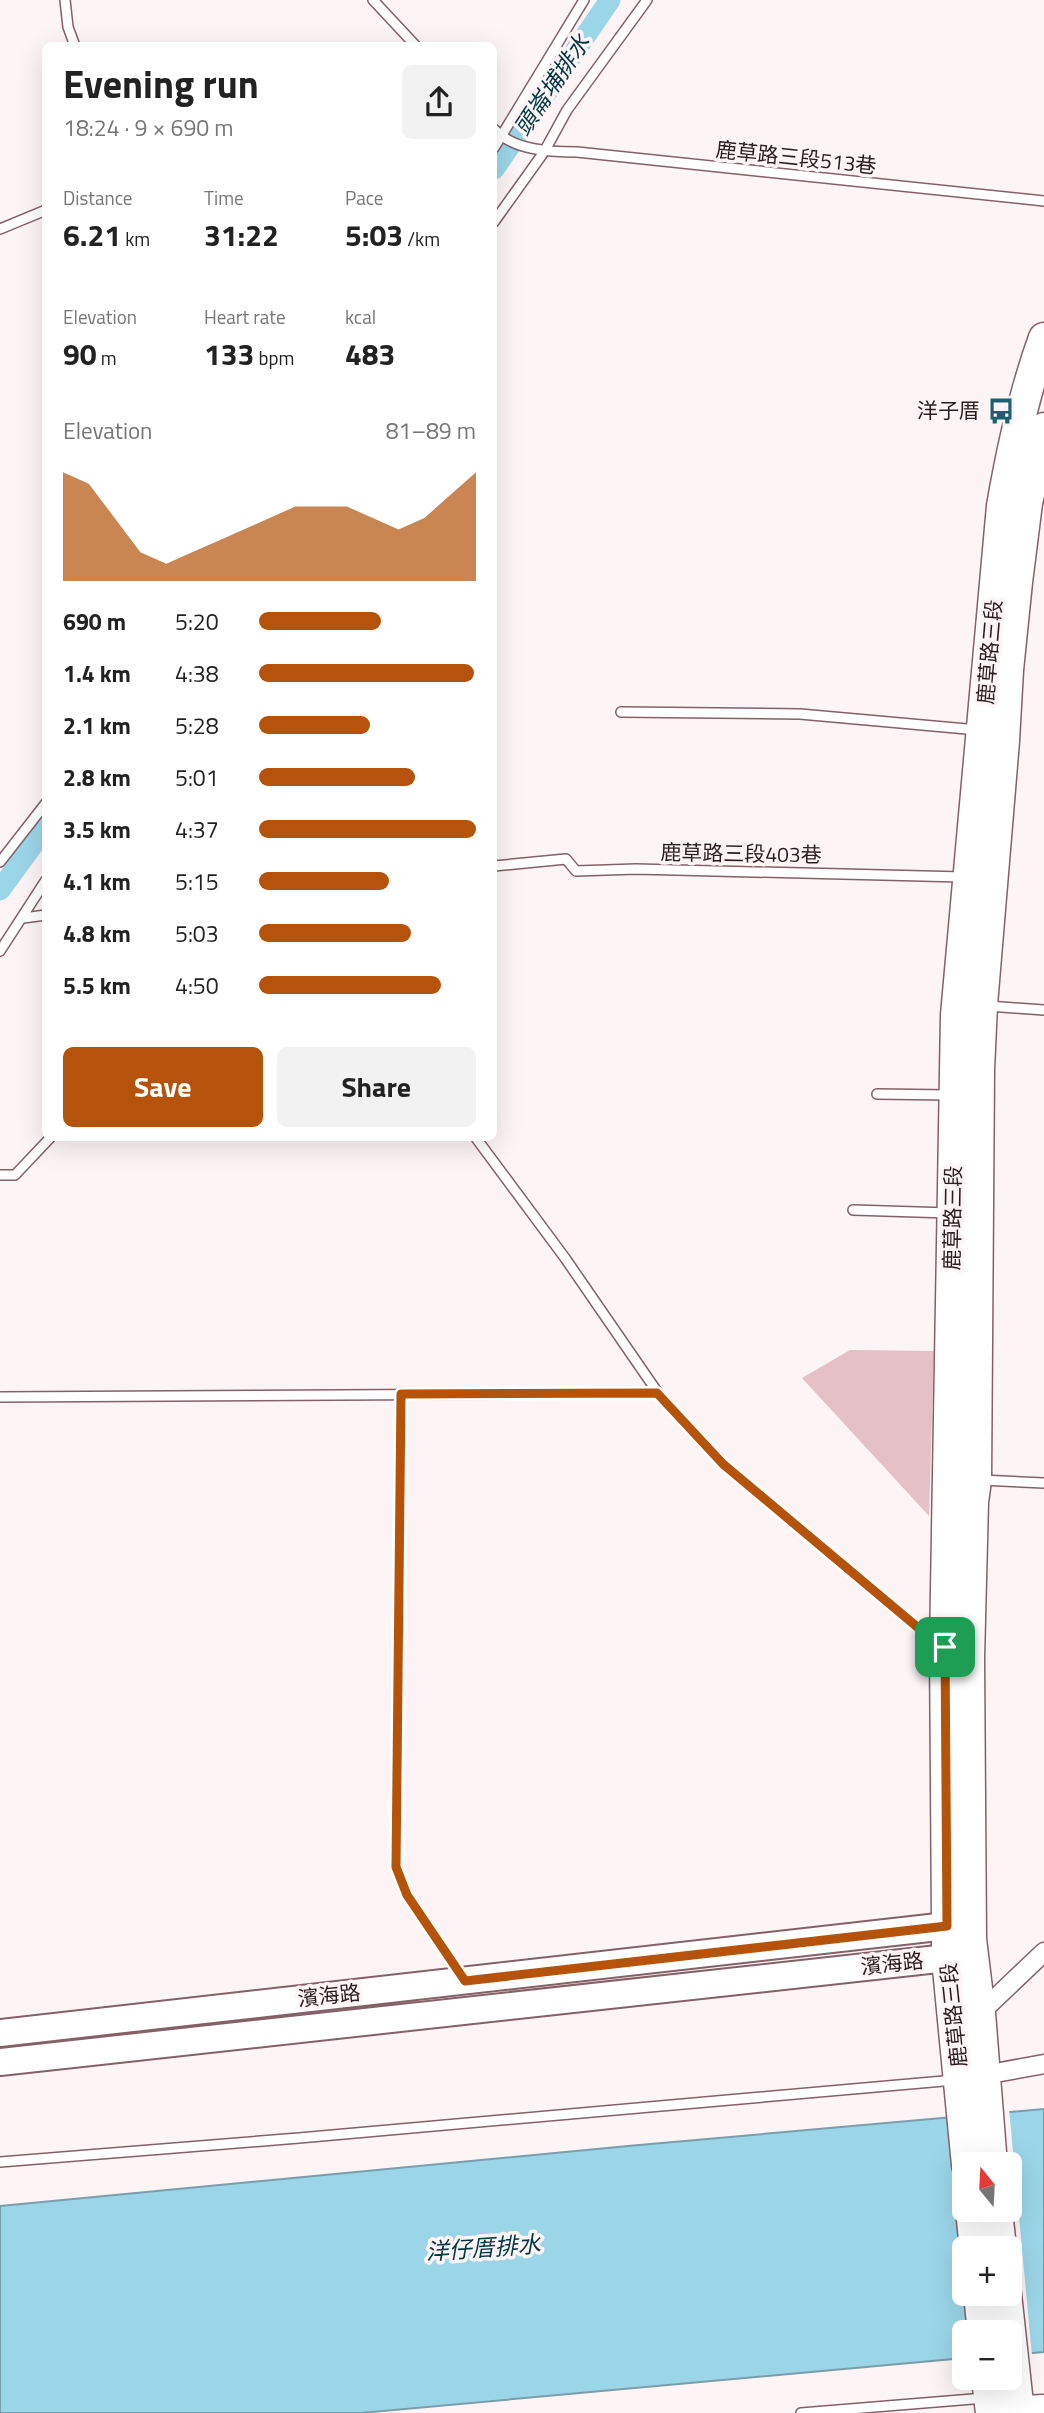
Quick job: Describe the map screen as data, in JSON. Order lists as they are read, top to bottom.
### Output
{
  "streets": {
    "main road": ["鹿草路三段"],
    "street": ["濱海路"],
    "lane": ["鹿草路三段513巷", "鹿草路三段403巷"]
  },
  "crossings": [
    ["鹿草路三段", "鹿草路三段403巷"],
    ["鹿草路三段", "濱海路"]
  ],
  "water": ["頭崙埔排水", "洋仔厝排水"],
  "places": {
    "bus stop": ["洋子厝"]
  },
  "north": "top",
  "page": {
    "heading": ["Evening run", "18:24 · 9 × 690 m"],
    "stats": [
      ["Distance", "6.21 km"],
      ["Time", "31:22"],
      ["Pace", "5:03 /km"],
      ["Elevation", "90 m"],
      ["Heart rate", "133 bpm"],
      ["kcal", "483"]
    ],
    "chart": ["Elevation", "81–89 m"],
    "list": [
      {
        "name": "690 m",
        "note": "5:20"
      },
      {
        "name": "1.4 km",
        "note": "4:38"
      },
      {
        "name": "2.1 km",
        "note": "5:28"
      },
      {
        "name": "2.8 km",
        "note": "5:01"
      },
      {
        "name": "3.5 km",
        "note": "4:37"
      },
      {
        "name": "4.1 km",
        "note": "5:15"
      },
      {
        "name": "4.8 km",
        "note": "5:03"
      },
      {
        "name": "5.5 km",
        "note": "4:50"
      }
    ],
    "buttons": ["Save", "Share"],
    "map_buttons": ["+", "−"]
  }
}
